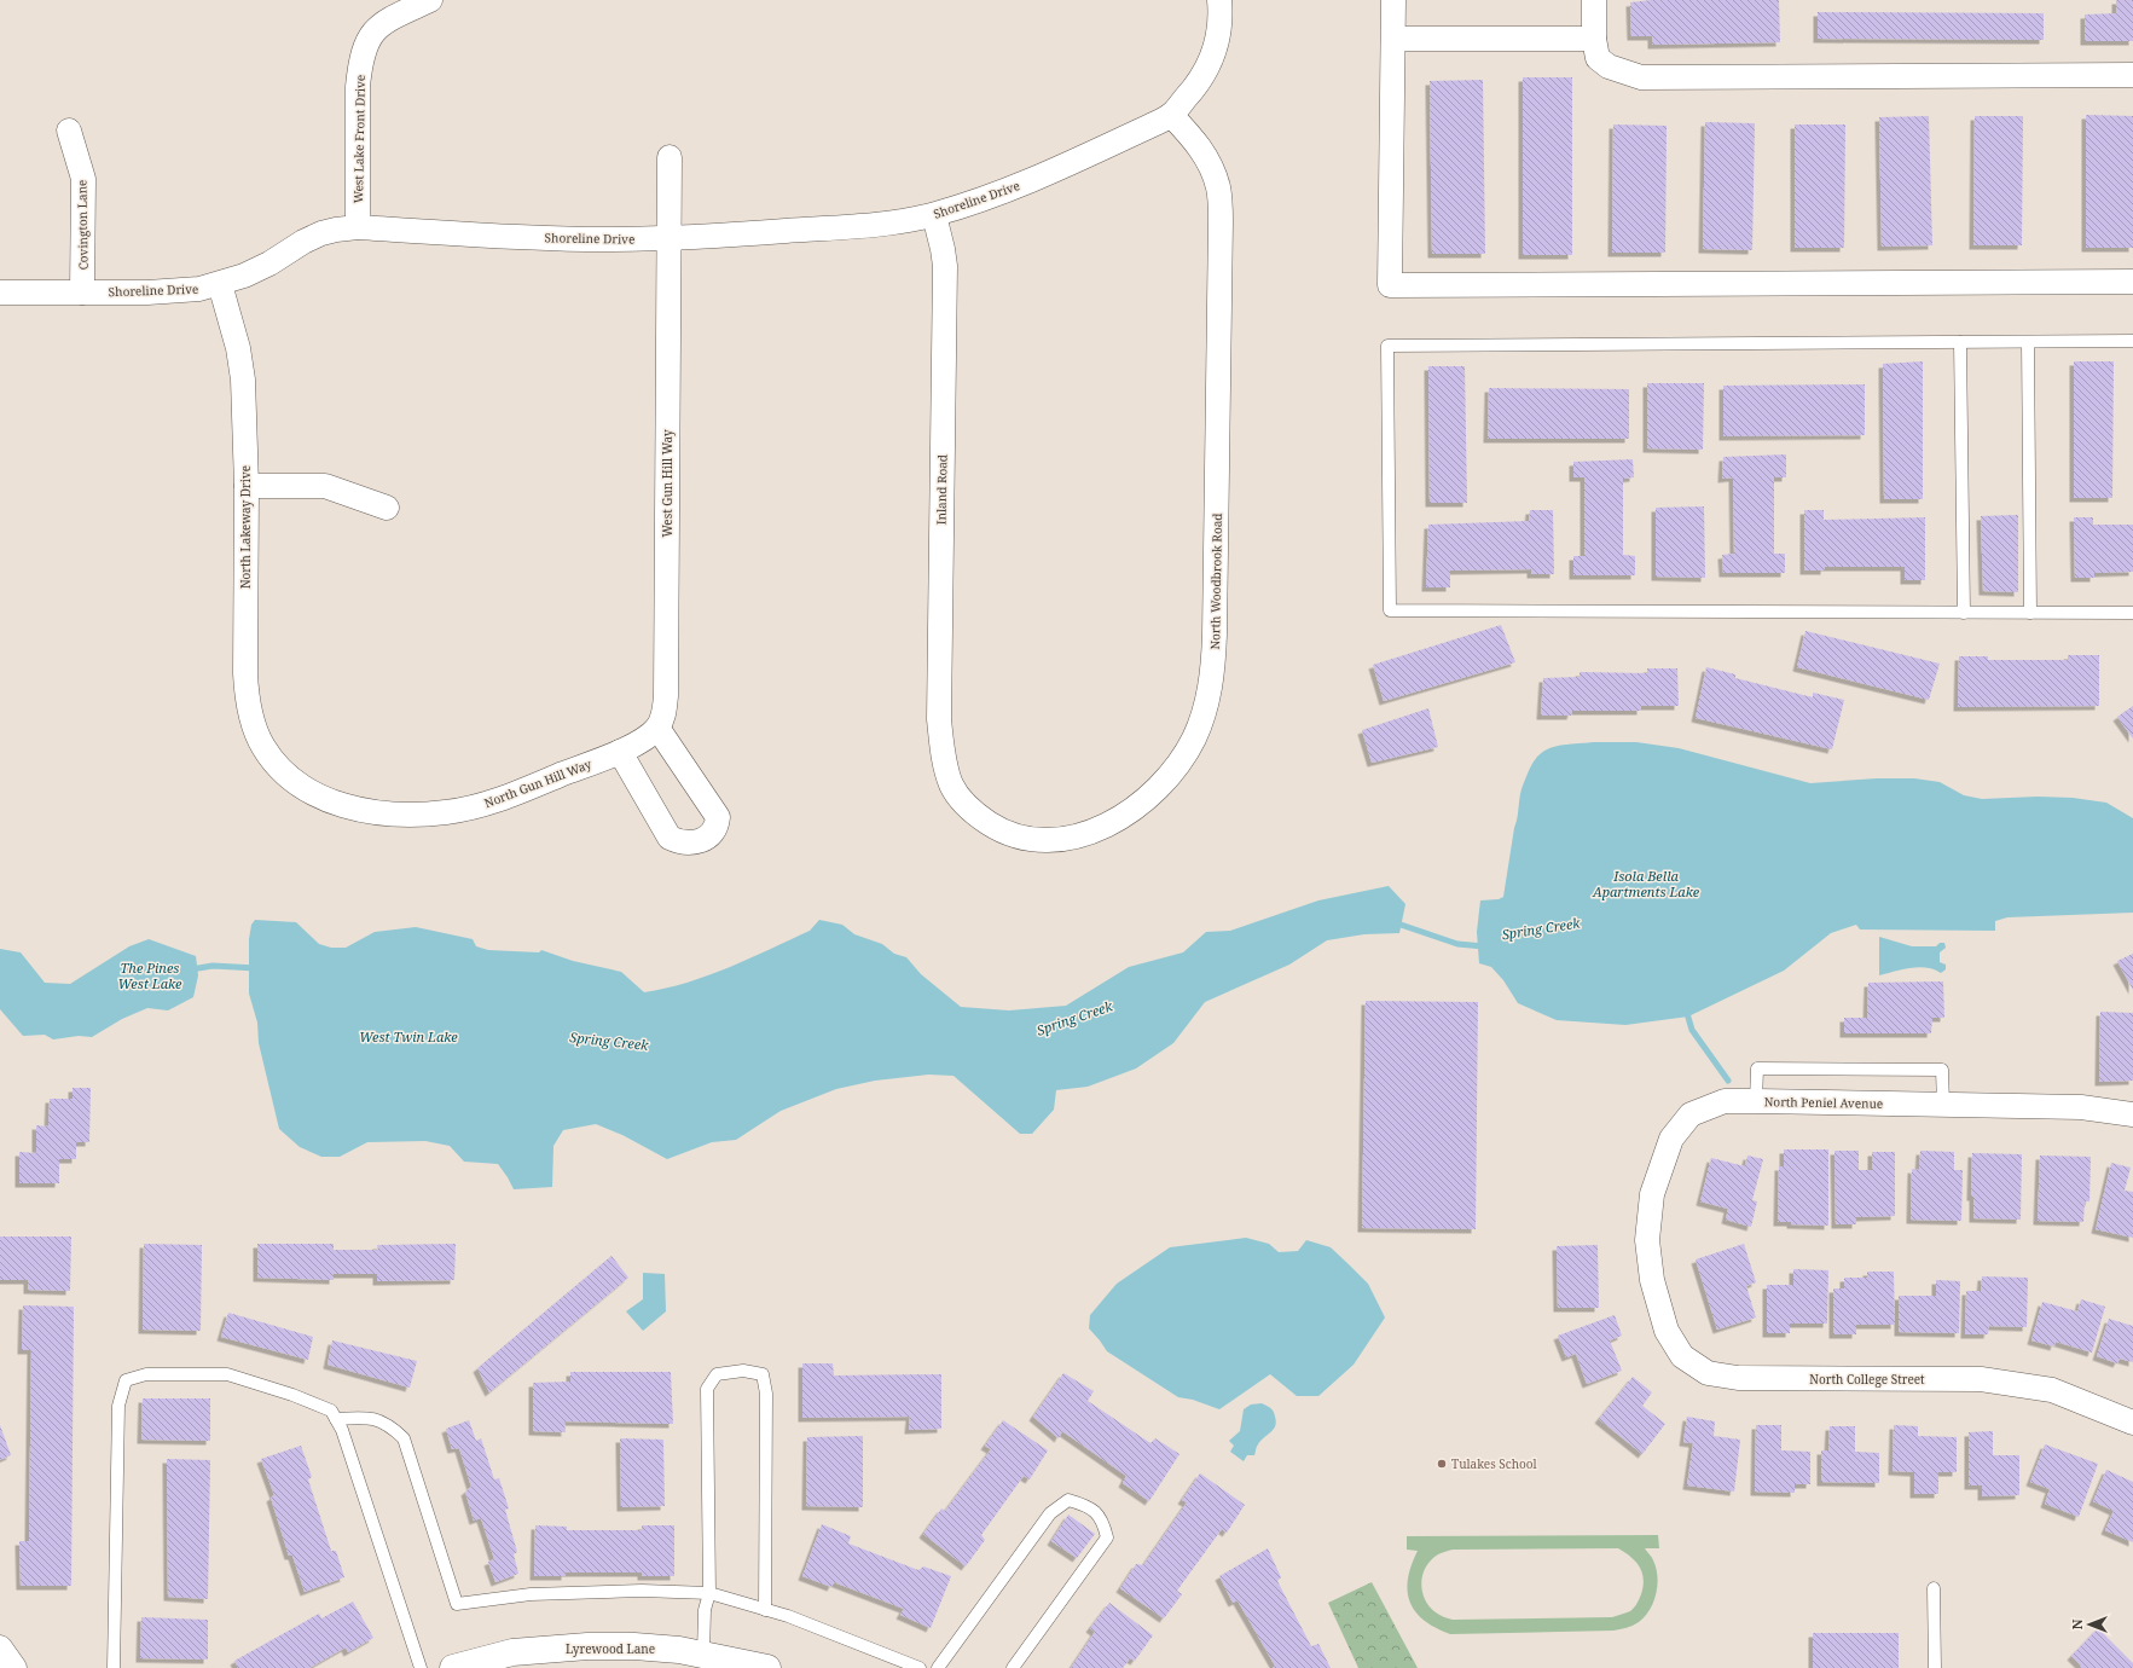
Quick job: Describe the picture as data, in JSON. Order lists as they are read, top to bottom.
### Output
{
  "streets": {
    "street": [
      "West Lake Front Drive",
      "Shoreline Drive",
      "Covington Lane",
      "West Gun Hill Way",
      "Inland Road",
      "North Lakeway Drive",
      "North Woodbrook Road",
      "North Gun Hill Way",
      "North Peniel Avenue",
      "North College Street",
      "Lyrewood Lane"
    ]
  },
  "crossings": [
    ["West Lake Front Drive", "Shoreline Drive"],
    ["Shoreline Drive", "Covington Lane"],
    ["Shoreline Drive", "West Gun Hill Way"],
    ["Shoreline Drive", "Inland Road"],
    ["Shoreline Drive", "North Lakeway Drive"],
    ["Shoreline Drive", "North Woodbrook Road"],
    ["West Gun Hill Way", "North Gun Hill Way"],
    ["Inland Road", "North Woodbrook Road"],
    ["North Lakeway Drive", "North Gun Hill Way"],
    ["North Peniel Avenue", "North College Street"]
  ],
  "water": [
    "Isola Bella Apartments Lake",
    "Spring Creek",
    "The Pines West Lake",
    "West Twin Lake"
  ],
  "places": ["Tulakes School"],
  "north": "left"
}
